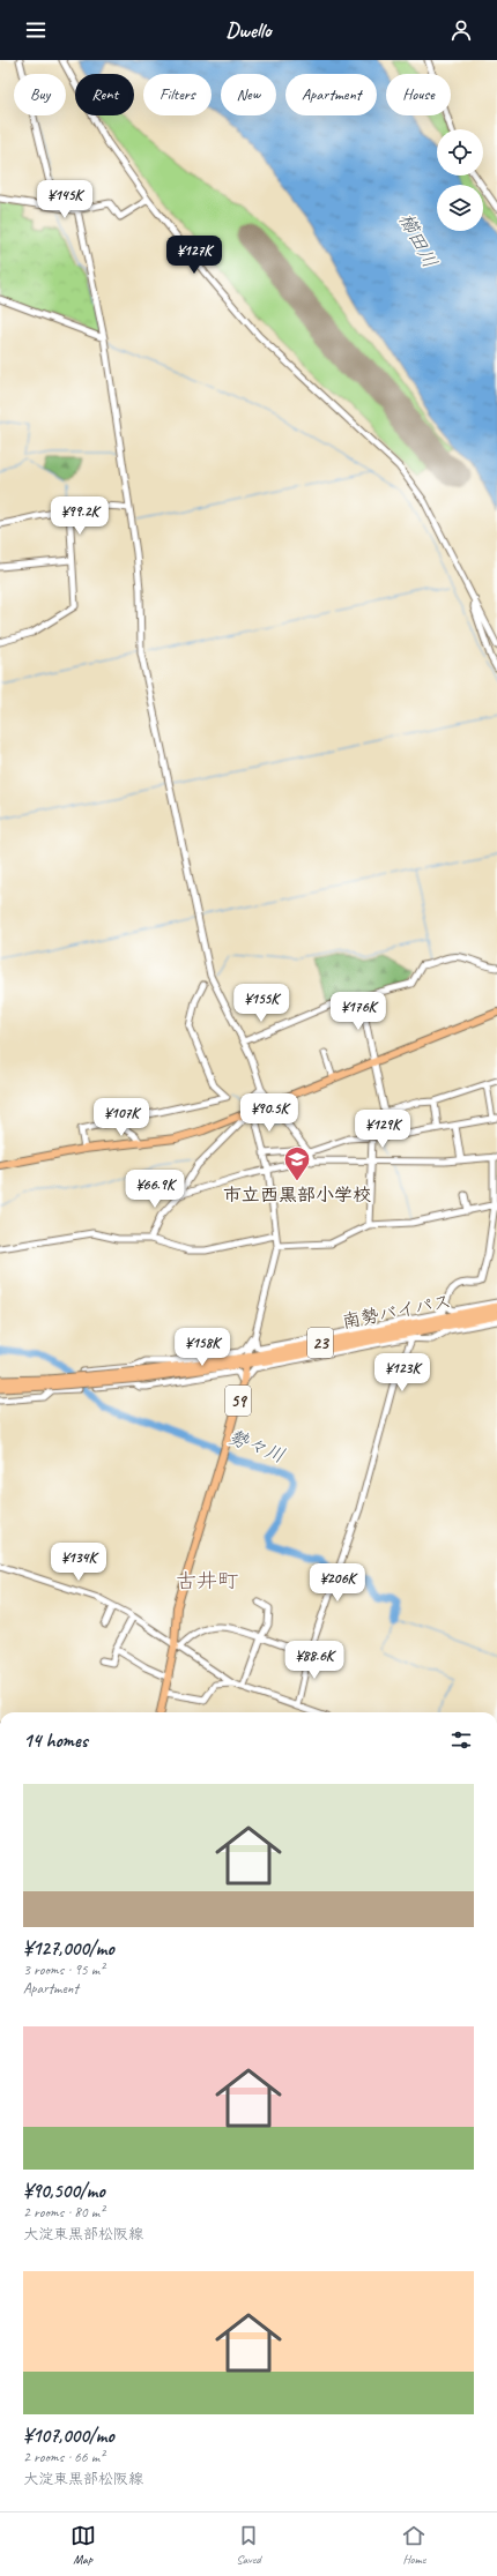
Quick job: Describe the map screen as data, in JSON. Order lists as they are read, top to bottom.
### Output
{
  "streets": {
    "highway": ["南勢バイパス", "23"],
    "main road": ["59"]
  },
  "crossings": [
    ["南勢バイパス", "59"]
  ],
  "districts": ["古井町"],
  "water": ["櫛田川", "勢々川"],
  "places": {
    "school or university": ["市立西黒部小学校"]
  },
  "page": {
    "header": "Dwello",
    "chip": [
      "Buy",
      "Rent",
      "Filters",
      "New",
      "Apartment",
      "House"
    ],
    "price": [
      "¥145K",
      "¥127K",
      "¥99.2K",
      "¥155K",
      "¥176K",
      "¥90.5K",
      "¥107K",
      "¥129K",
      "¥66.9K",
      "¥158K",
      "¥123K",
      "¥134K",
      "¥206K",
      "¥88.6K"
    ],
    "heading": "14 homes",
    "list": [
      {
        "name": "¥127,000/mo",
        "note": "3 rooms · 95 m² · Apartment"
      },
      {
        "name": "¥90,500/mo",
        "note": "2 rooms · 80 m² · 大淀東黒部松阪線"
      },
      {
        "name": "¥107,000/mo",
        "note": "2 rooms · 66 m² · 大淀東黒部松阪線"
      }
    ],
    "tabs": ["Map", "Saved", "Home"]
  }
}
